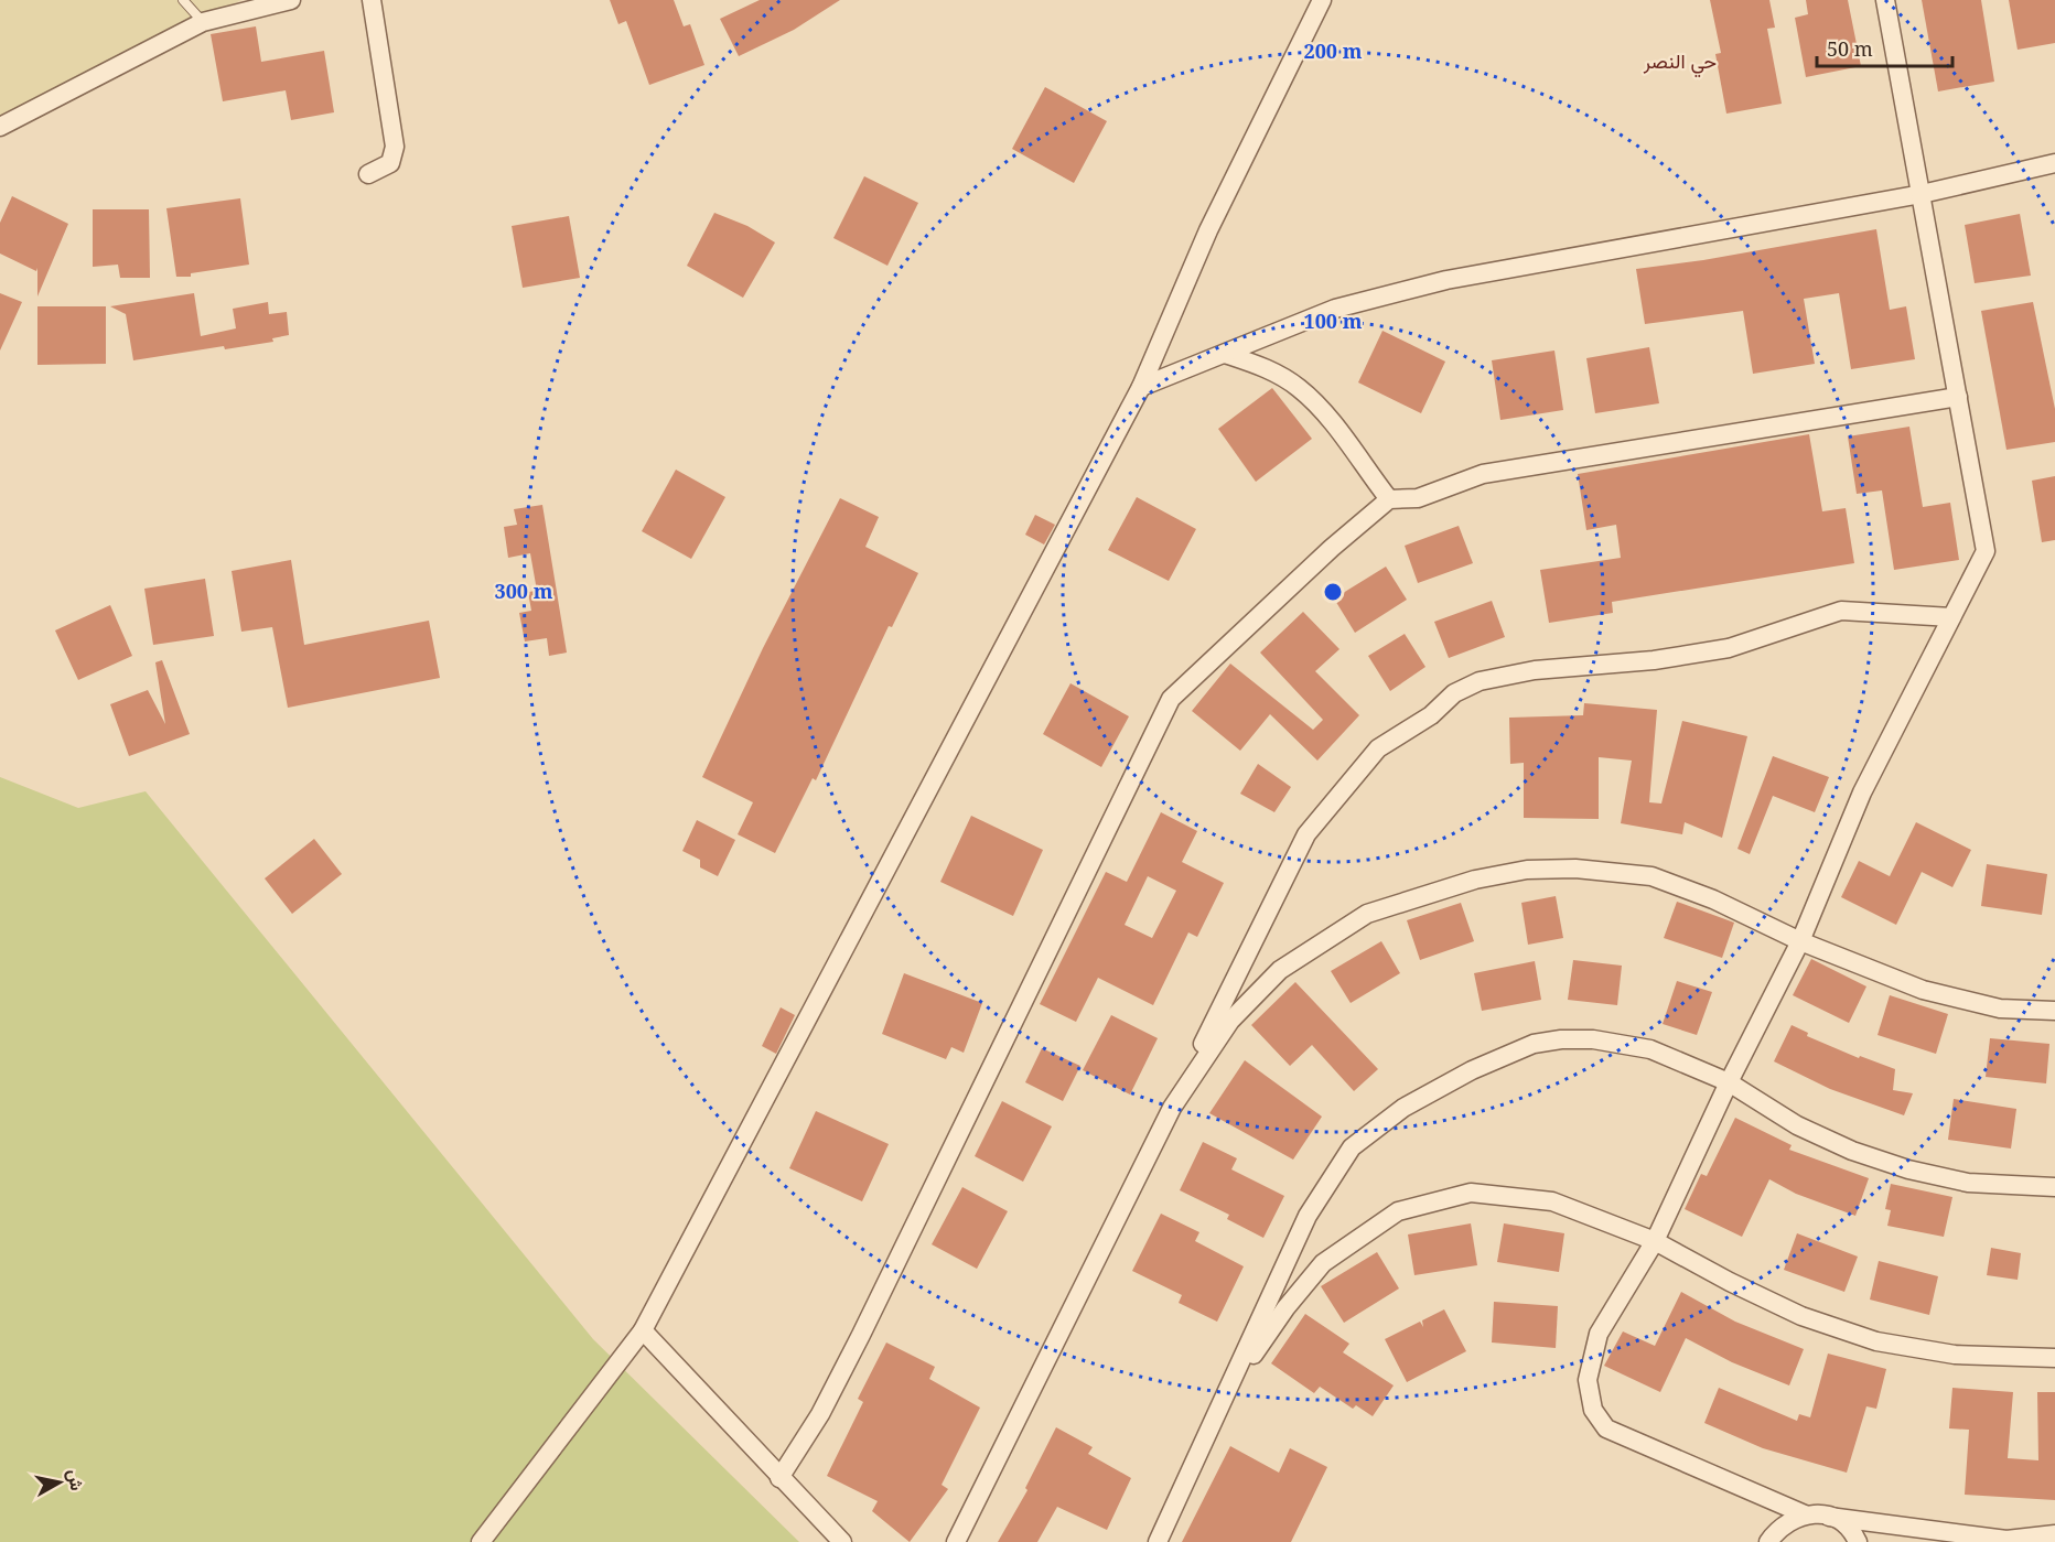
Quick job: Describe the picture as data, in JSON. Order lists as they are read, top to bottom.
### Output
{
  "districts": ["حي النصر"],
  "scale_bar": "50 m",
  "north": "right",
  "rings": ["200 m", "100 m", "300 m"]
}
